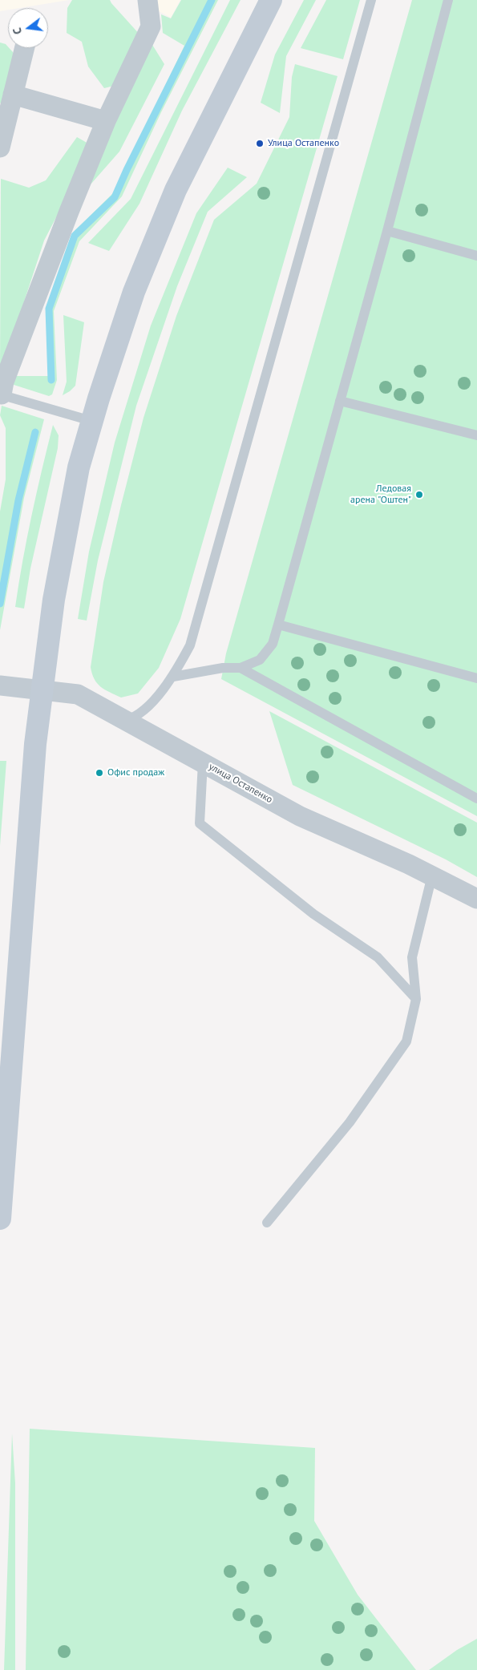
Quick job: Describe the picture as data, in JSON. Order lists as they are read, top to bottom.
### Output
{
  "streets": {
    "street": ["улица Остапенко"]
  },
  "places": ["Улица Остапенко", "Ледовая арена \"Оштен\"", "Офис продаж"],
  "north": "left"
}
